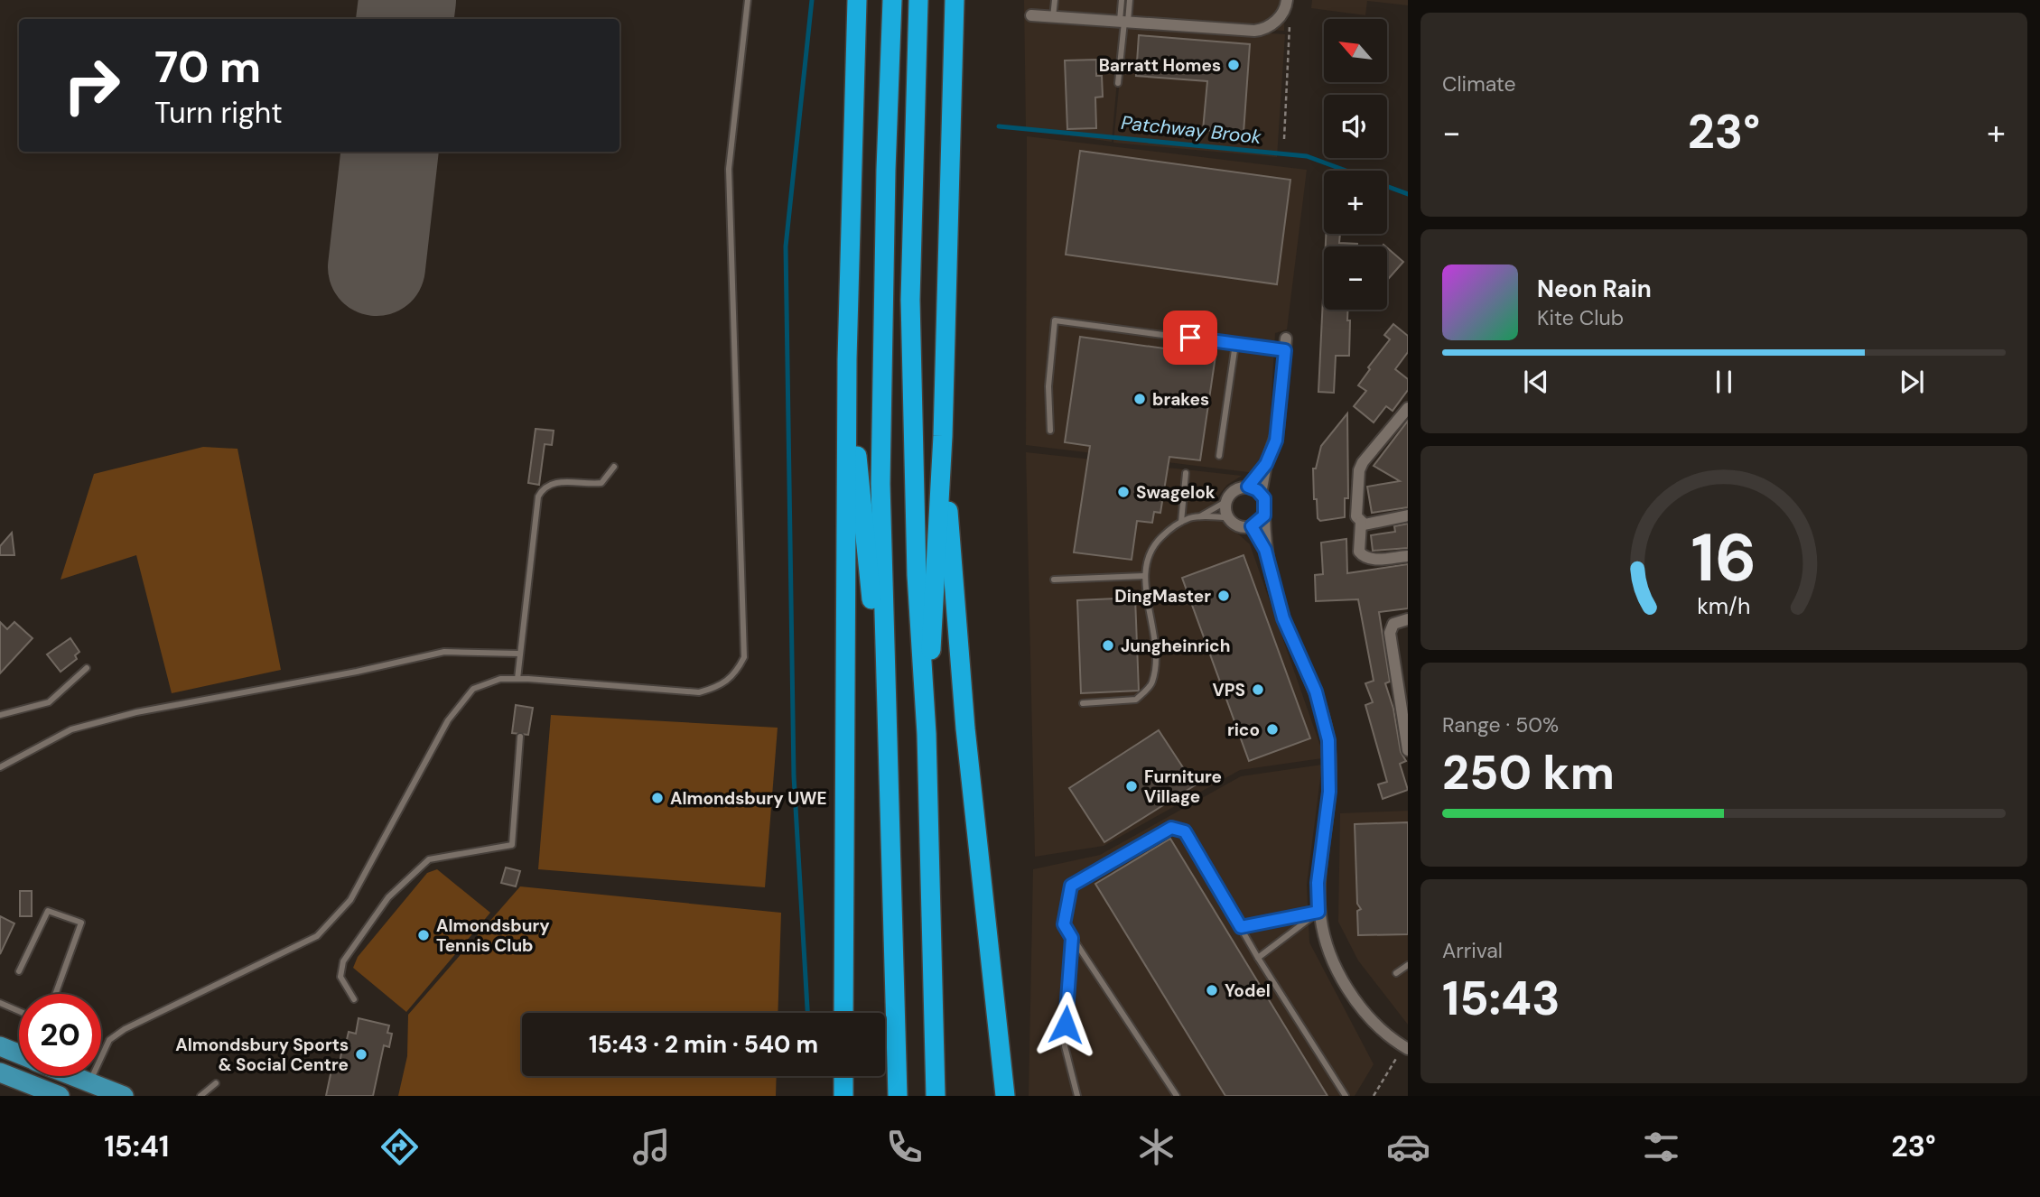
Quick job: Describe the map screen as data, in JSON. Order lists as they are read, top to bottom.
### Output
{
  "water": ["Patchway Brook"],
  "places": [
    "Barratt Homes",
    "brakes",
    "Swagelok",
    "DingMaster",
    "Jungheinrich",
    "VPS",
    "rico",
    "Furniture Village",
    "Almondsbury UWE",
    "Almondsbury Tennis Club",
    "Yodel",
    "Almondsbury Sports & Social Centre"
  ],
  "north": "top left",
  "page": {
    "tile": [
      "Climate",
      ["Range · 50%", "250 km"],
      ["Arrival", "15:43"]
    ],
    "map_buttons": ["+", "−"],
    "turn": ["70 m", "Turn right"],
    "heat": ["−", "23°", "+"],
    "song": ["Neon Rain", "Kite Club"],
    "limit": "20",
    "trip": "15:43 · 2 min · 540 m",
    "tabs": ["15:41", "23°"],
    "gauge": ["16", "km/h"]
  }
}
